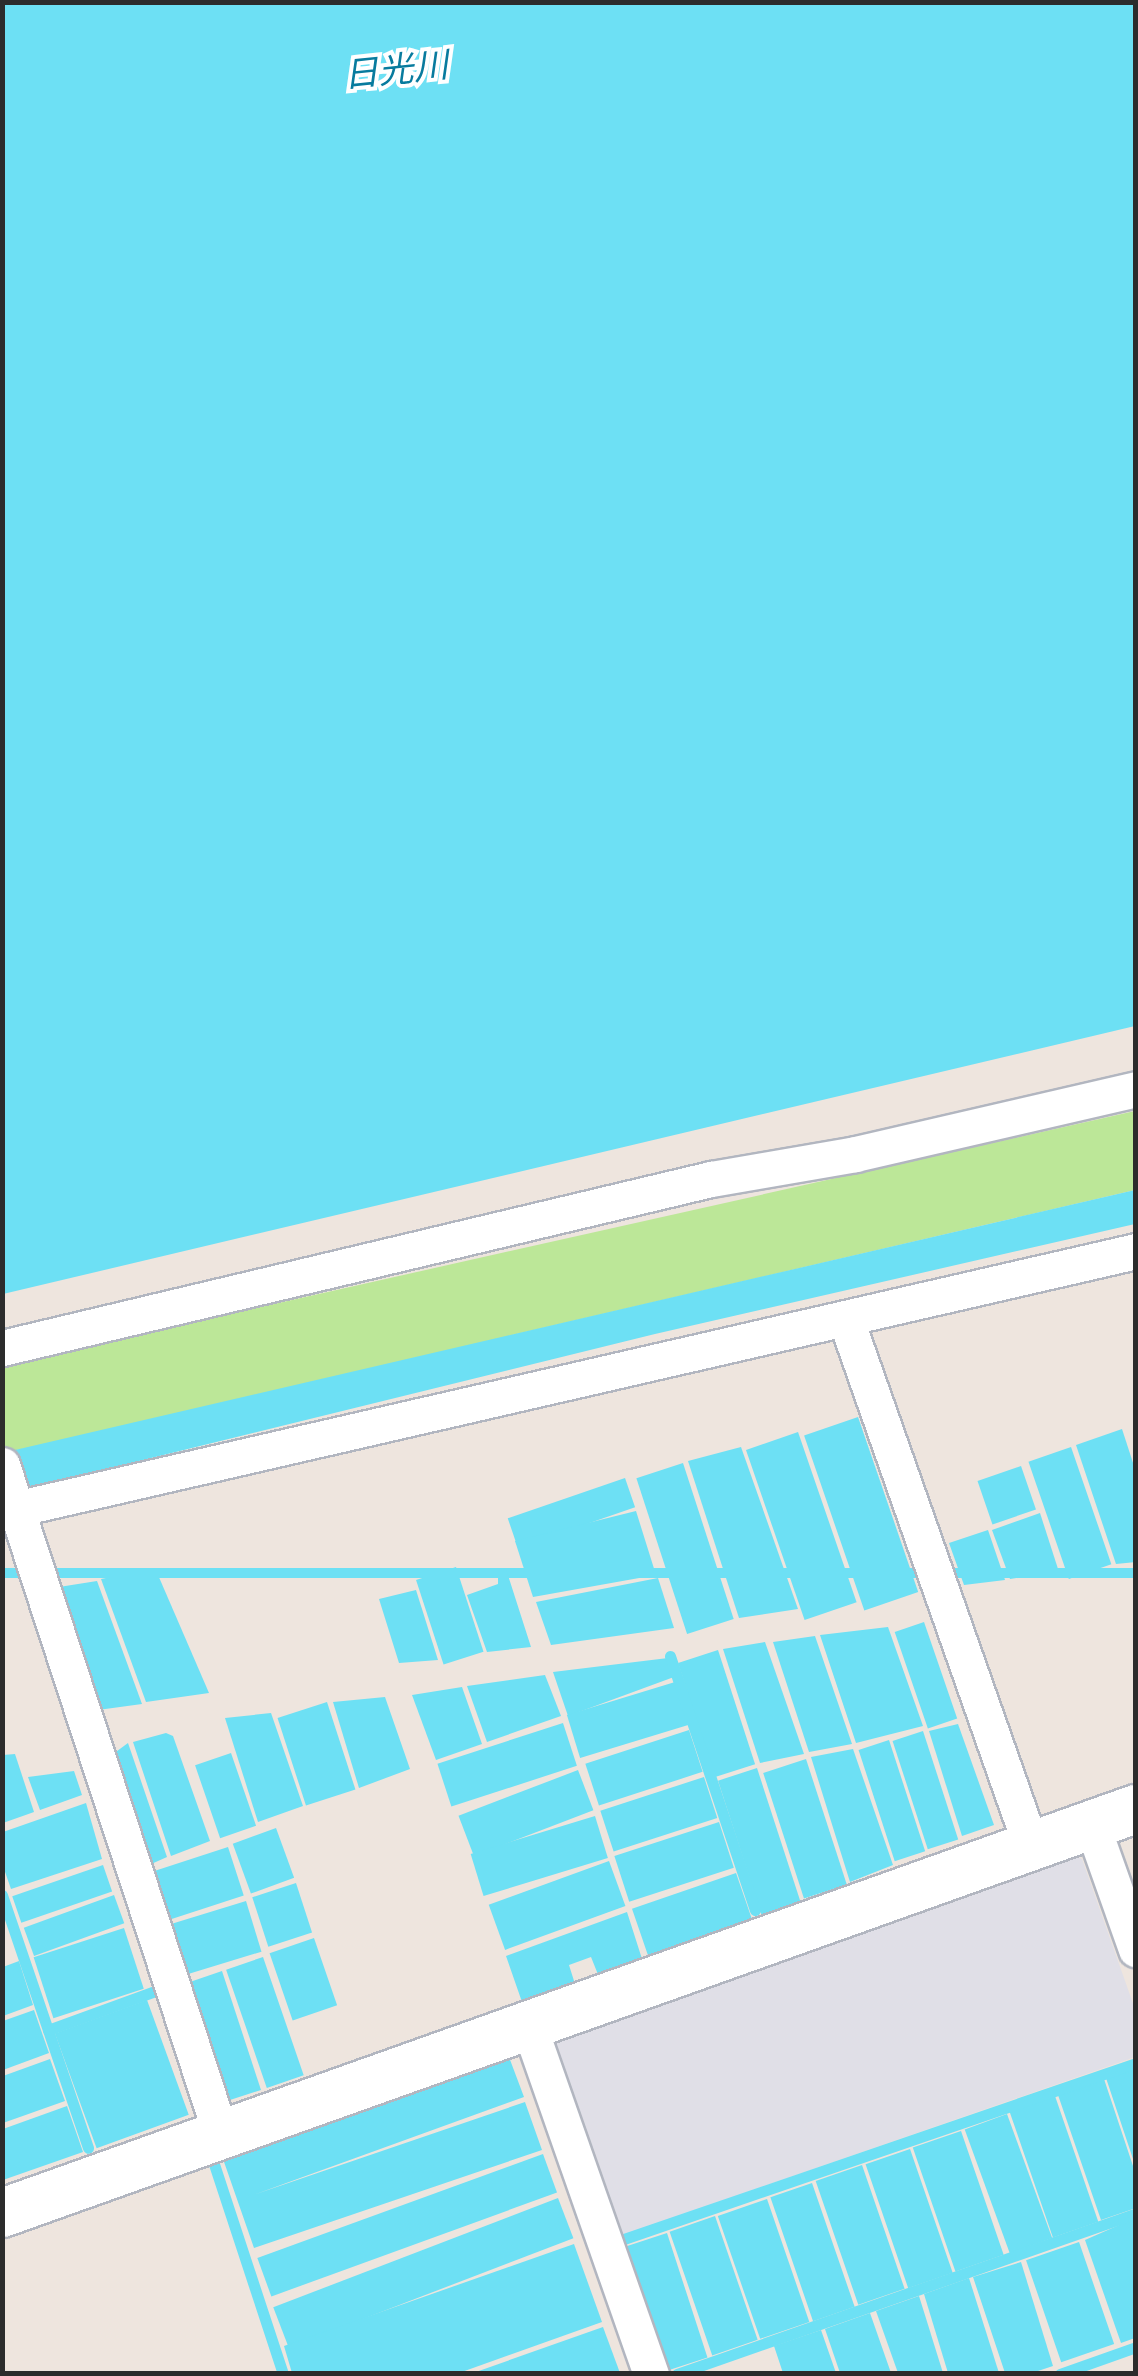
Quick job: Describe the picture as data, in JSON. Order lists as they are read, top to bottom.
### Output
{
  "water": ["日光川"]
}
